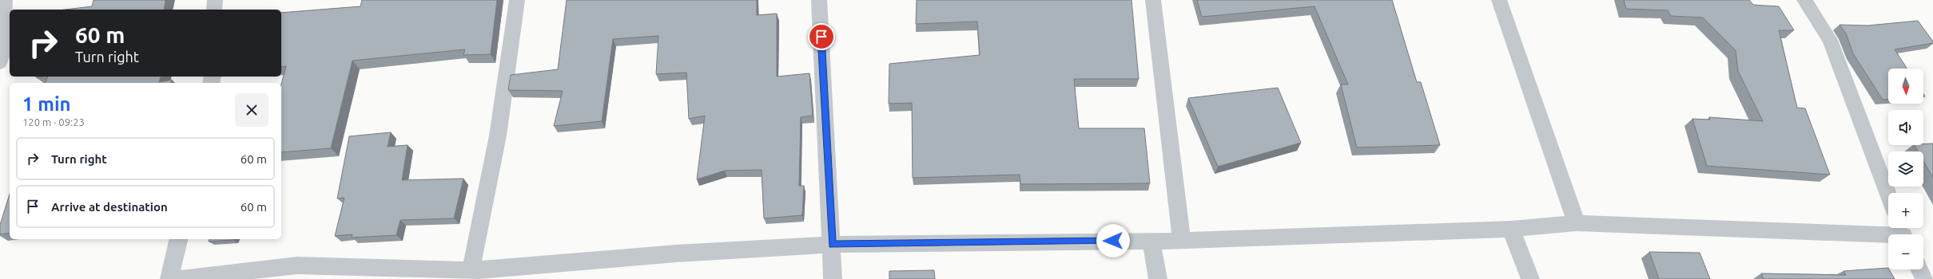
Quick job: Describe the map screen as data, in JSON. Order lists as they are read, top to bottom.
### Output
{
  "north": "bottom",
  "page": {
    "turn": ["60 m", "Turn right"],
    "map_buttons": ["+", "−"],
    "heading": ["1 min", "120 m · 09:23"],
    "list": [
      {
        "name": "Turn right",
        "value": "60 m"
      },
      {
        "name": "Arrive at destination",
        "value": "60 m"
      }
    ]
  }
}
